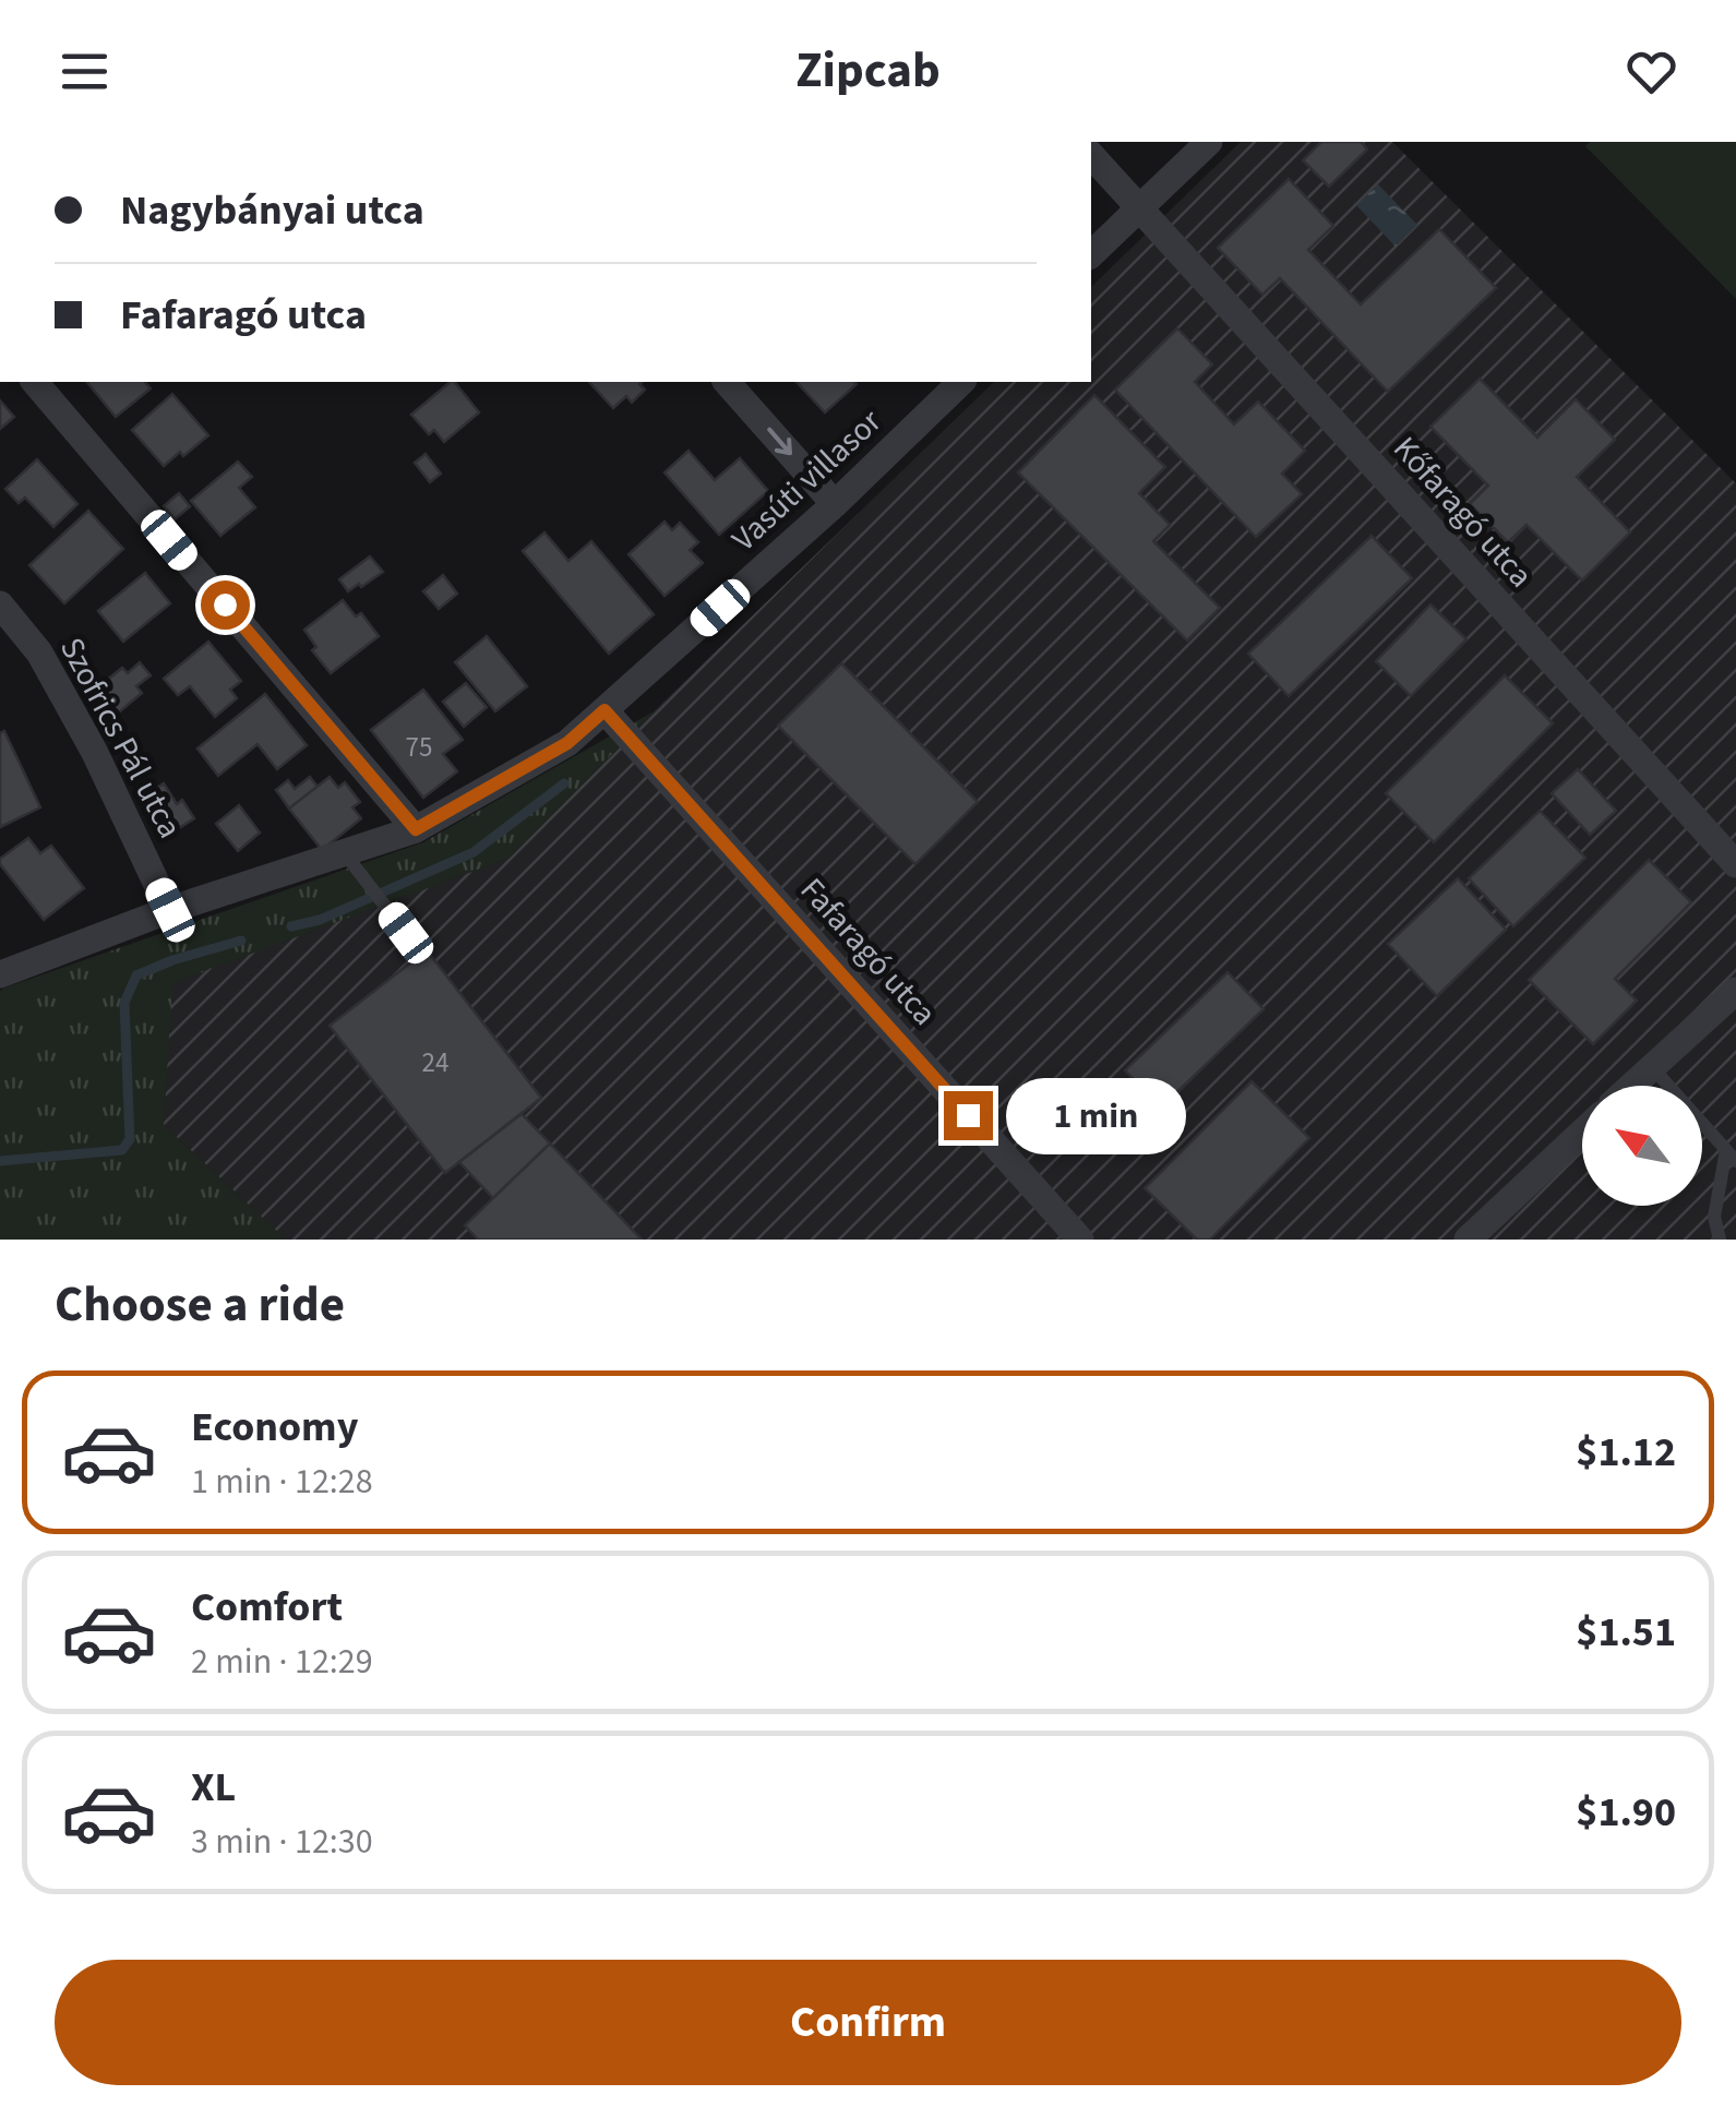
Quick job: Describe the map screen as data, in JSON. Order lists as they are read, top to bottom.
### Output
{
  "streets": {
    "street": [
      "Vasúti villasor",
      "Kőfaragó utca",
      "Szofrics Pál utca",
      "Fafaragó utca"
    ]
  },
  "crossings": [
    ["Vasúti villasor", "Szofrics Pál utca"],
    ["Vasúti villasor", "Fafaragó utca"]
  ],
  "house_numbers": ["75", "24"],
  "north": "top left",
  "page": {
    "header": "Zipcab",
    "banner": ["Nagybányai utca", "Fafaragó utca"],
    "bubble": "1 min",
    "heading": "Choose a ride",
    "list": [
      {
        "name": "Economy",
        "note": "1 min · 12:28",
        "value": "$1.12"
      },
      {
        "name": "Comfort",
        "note": "2 min · 12:29",
        "value": "$1.51"
      },
      {
        "name": "XL",
        "note": "3 min · 12:30",
        "value": "$1.90"
      }
    ],
    "buttons": "Confirm"
  }
}
